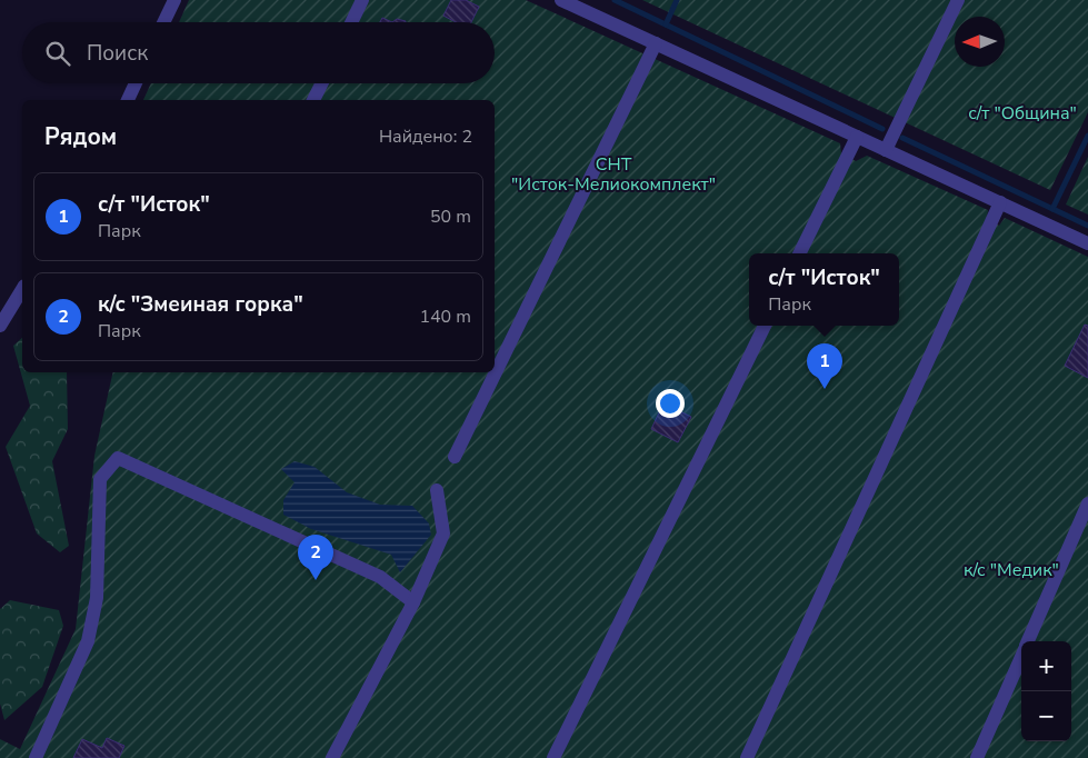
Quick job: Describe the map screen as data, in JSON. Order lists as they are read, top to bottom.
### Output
{
  "parks": ["с/т \"Община\"", "СНТ \"Исток-Мелиокомплект\"", "к/с \"Медик\""],
  "north": "left",
  "page": {
    "search": "Поиск",
    "heading": ["Рядом", "Найдено: 2"],
    "list": [
      {
        "mark": "1",
        "name": "с/т \"Исток\"",
        "note": "Парк",
        "value": "50 m"
      },
      {
        "mark": "2",
        "name": "к/с \"Змеиная горка\"",
        "note": "Парк",
        "value": "140 m"
      }
    ],
    "popup": ["с/т \"Исток\"", "Парк"],
    "pins": ["1", "2"],
    "map_buttons": ["+", "−"]
  }
}
